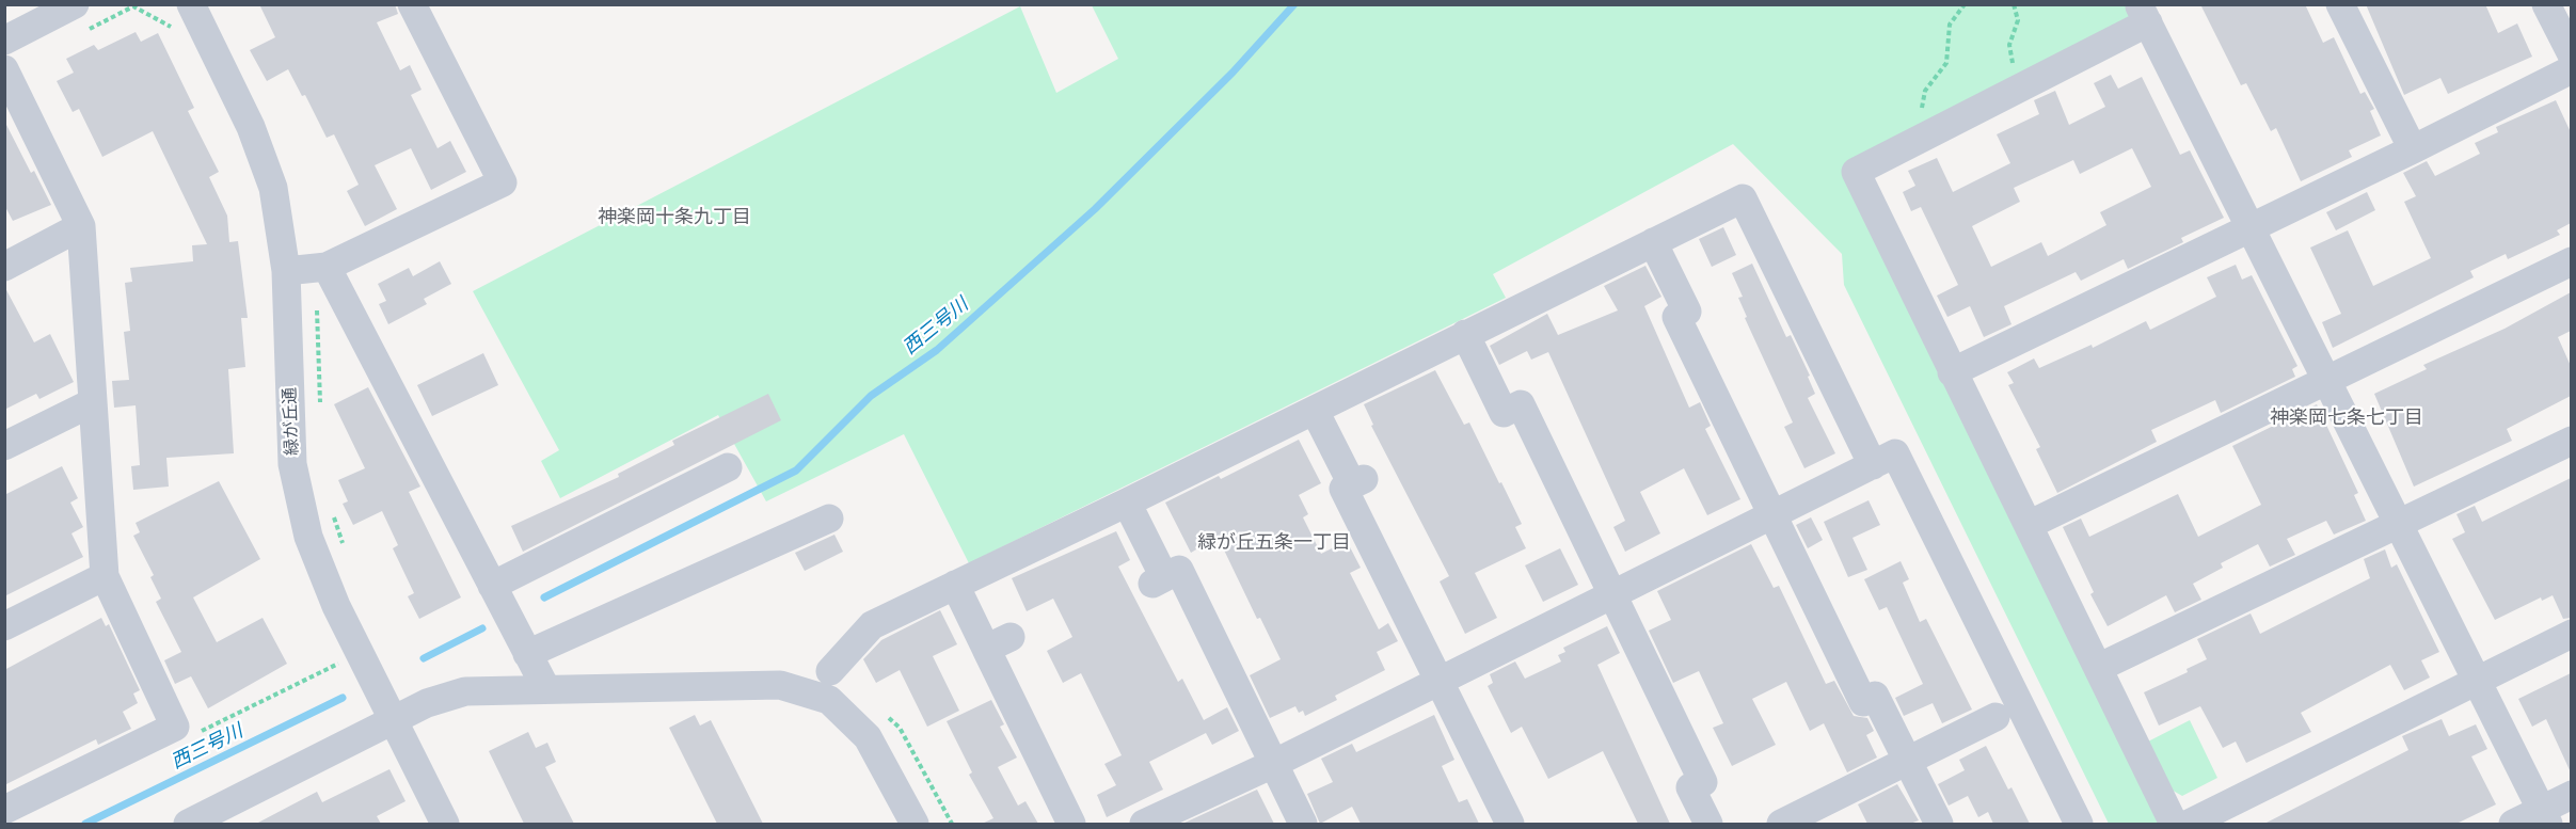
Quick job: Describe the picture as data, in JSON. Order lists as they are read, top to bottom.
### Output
{
  "streets": {
    "street": ["緑が丘通"]
  },
  "districts": ["神楽岡十条九丁目", "神楽岡七条七丁目", "緑が丘五条一丁目"],
  "water": ["西三号川"]
}
